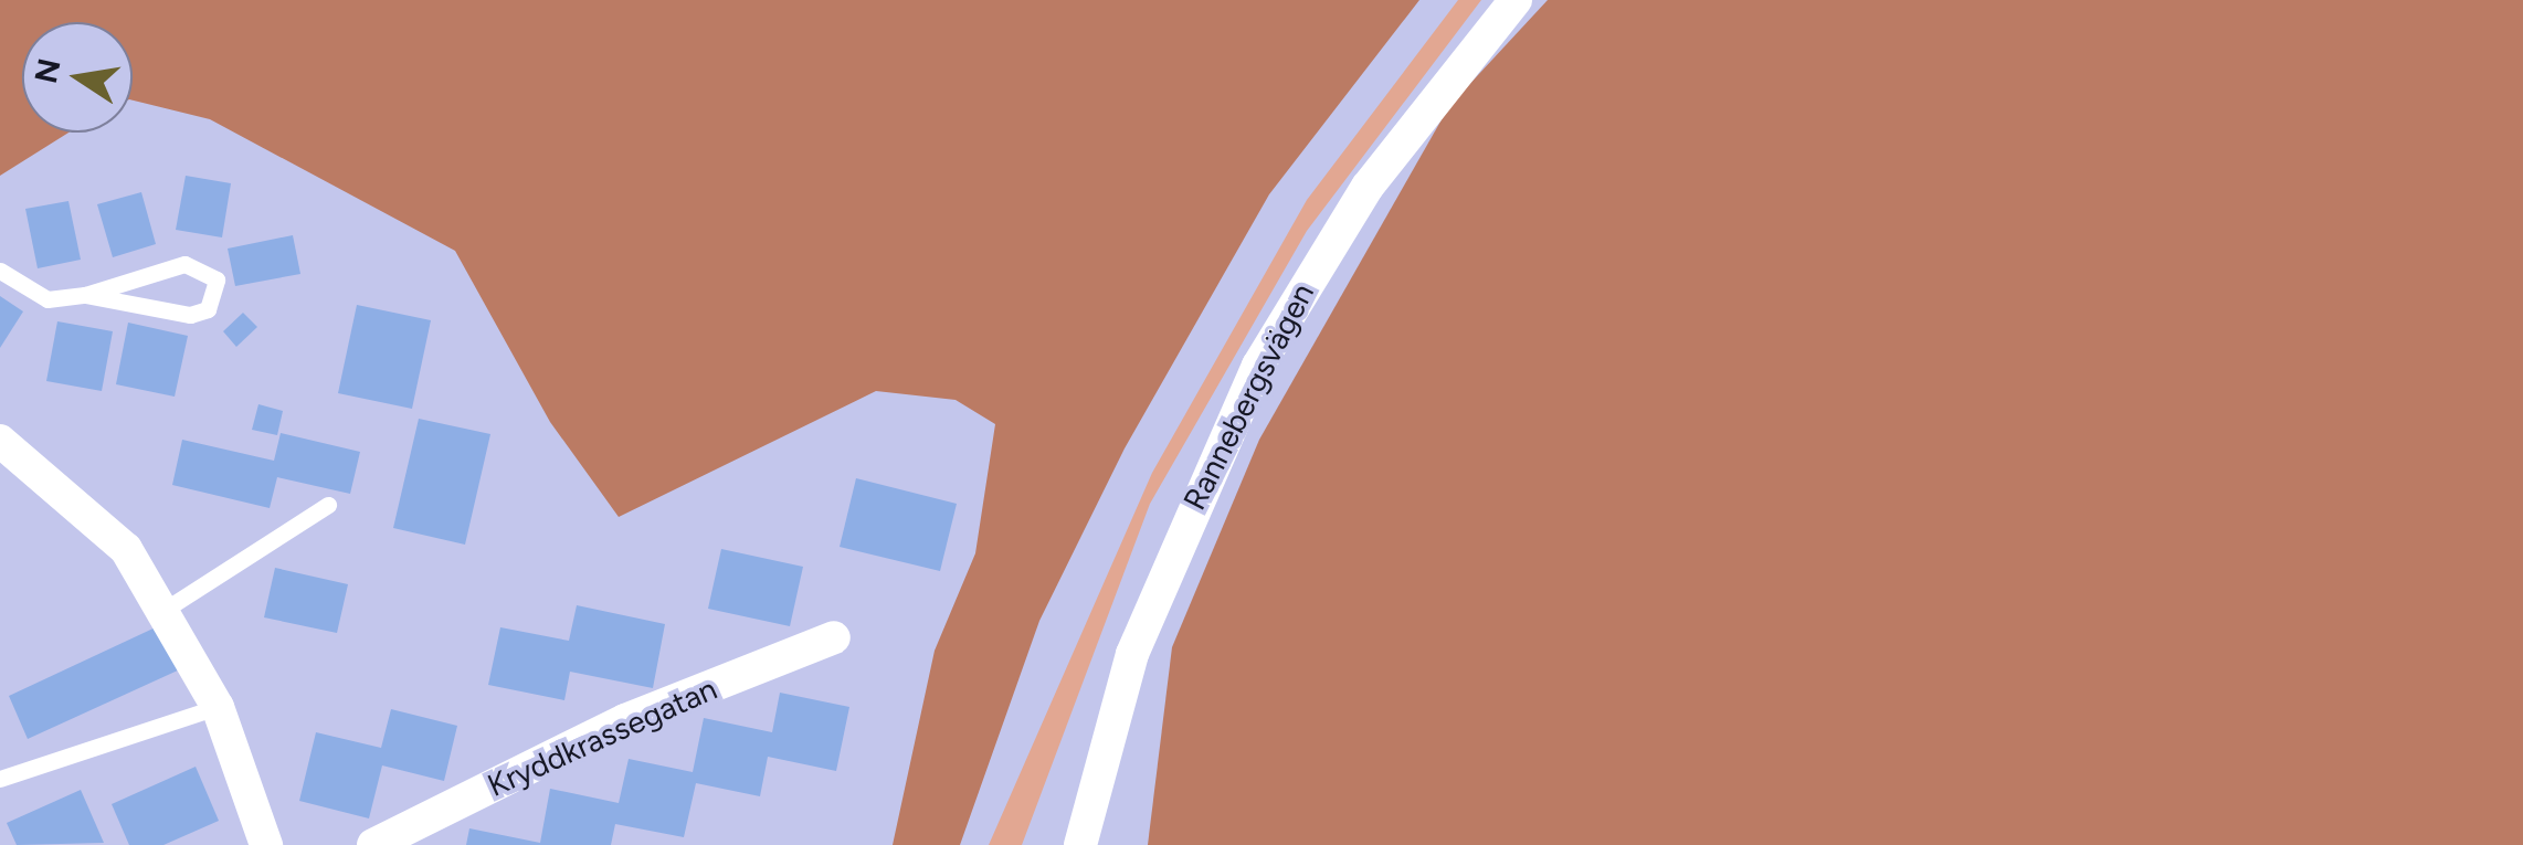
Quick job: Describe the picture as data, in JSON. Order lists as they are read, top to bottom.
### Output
{
  "streets": {
    "street": ["Rannebergsvägen", "Kryddkrassegatan"]
  },
  "north": "left"
}
